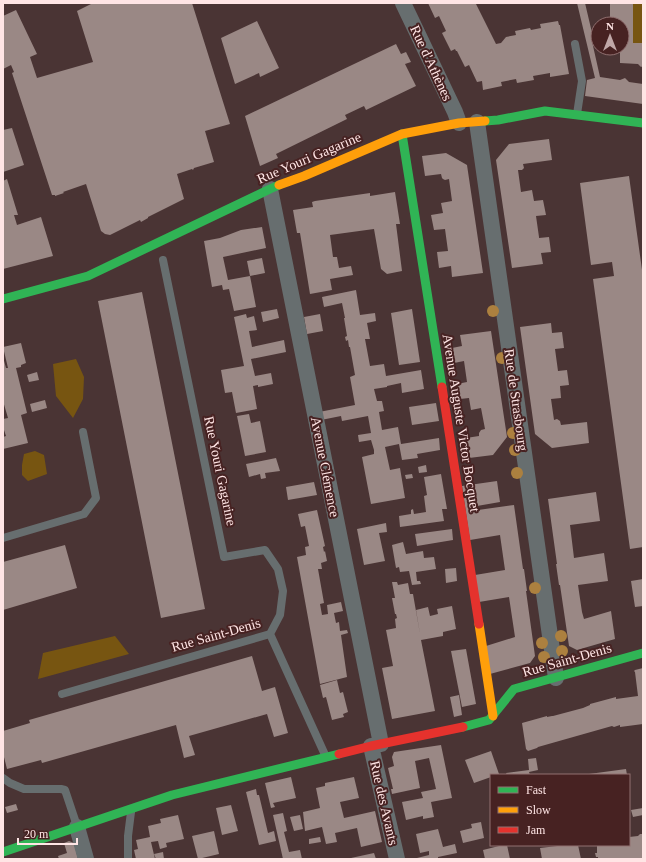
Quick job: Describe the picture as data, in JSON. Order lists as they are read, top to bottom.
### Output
{
  "streets": {
    "street": [
      "Rue d'Athènes",
      "Rue Youri Gagarine",
      "Rue de Strasbourg",
      "Avenue Auguste Victor Bocquet",
      "Avenue Clémence",
      "Rue Saint-Denis",
      "Rue des Avants"
    ]
  },
  "crossings": [
    ["Rue d'Athènes", "Rue Youri Gagarine"],
    ["Rue Youri Gagarine", "Rue de Strasbourg"],
    ["Rue Youri Gagarine", "Avenue Auguste Victor Bocquet"],
    ["Rue Youri Gagarine", "Avenue Clémence"],
    ["Rue Youri Gagarine", "Rue Saint-Denis"],
    ["Rue de Strasbourg", "Rue Saint-Denis"],
    ["Avenue Auguste Victor Bocquet", "Rue Saint-Denis"],
    ["Avenue Clémence", "Rue Saint-Denis"],
    ["Avenue Clémence", "Rue des Avants"],
    ["Rue Saint-Denis", "Rue des Avants"]
  ],
  "legend": ["Fast", "Slow", "Jam"],
  "scale_bar": "20 m",
  "north": "top"
}
